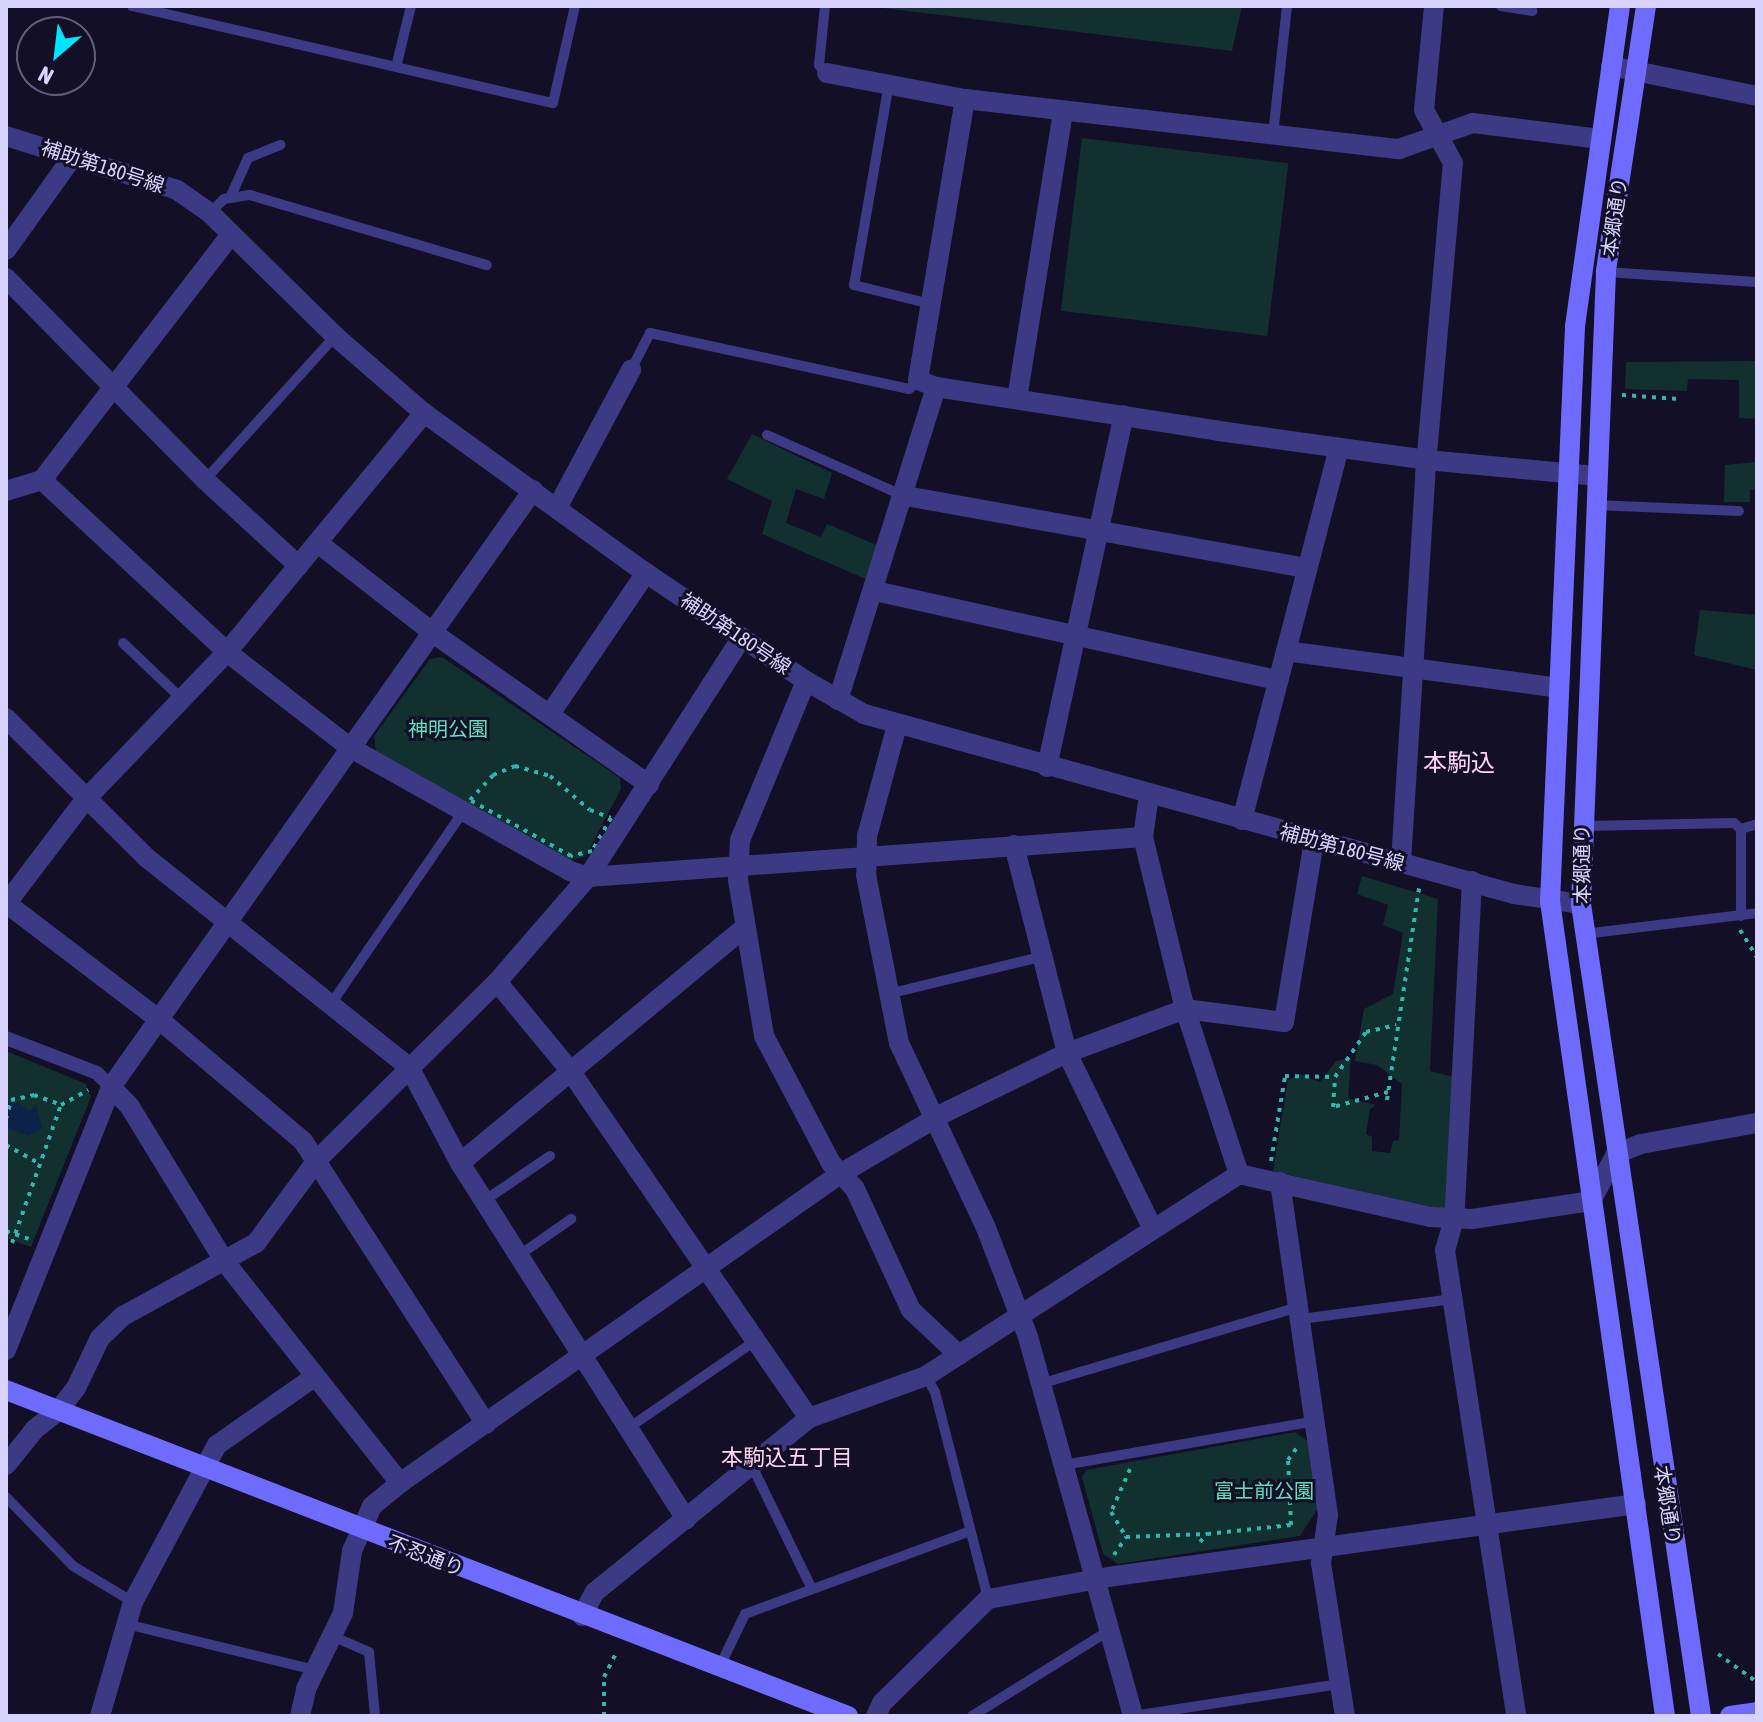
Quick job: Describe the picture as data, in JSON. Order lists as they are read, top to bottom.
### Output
{
  "streets": {
    "main road": ["本郷通り", "不忍通り"],
    "street": ["補助第180号線"]
  },
  "crossings": [
    ["補助第180号線", "本郷通り"]
  ],
  "districts": ["本駒込", "本駒込五丁目"],
  "parks": ["神明公園", "富士前公園"],
  "north": "bottom left"
}
